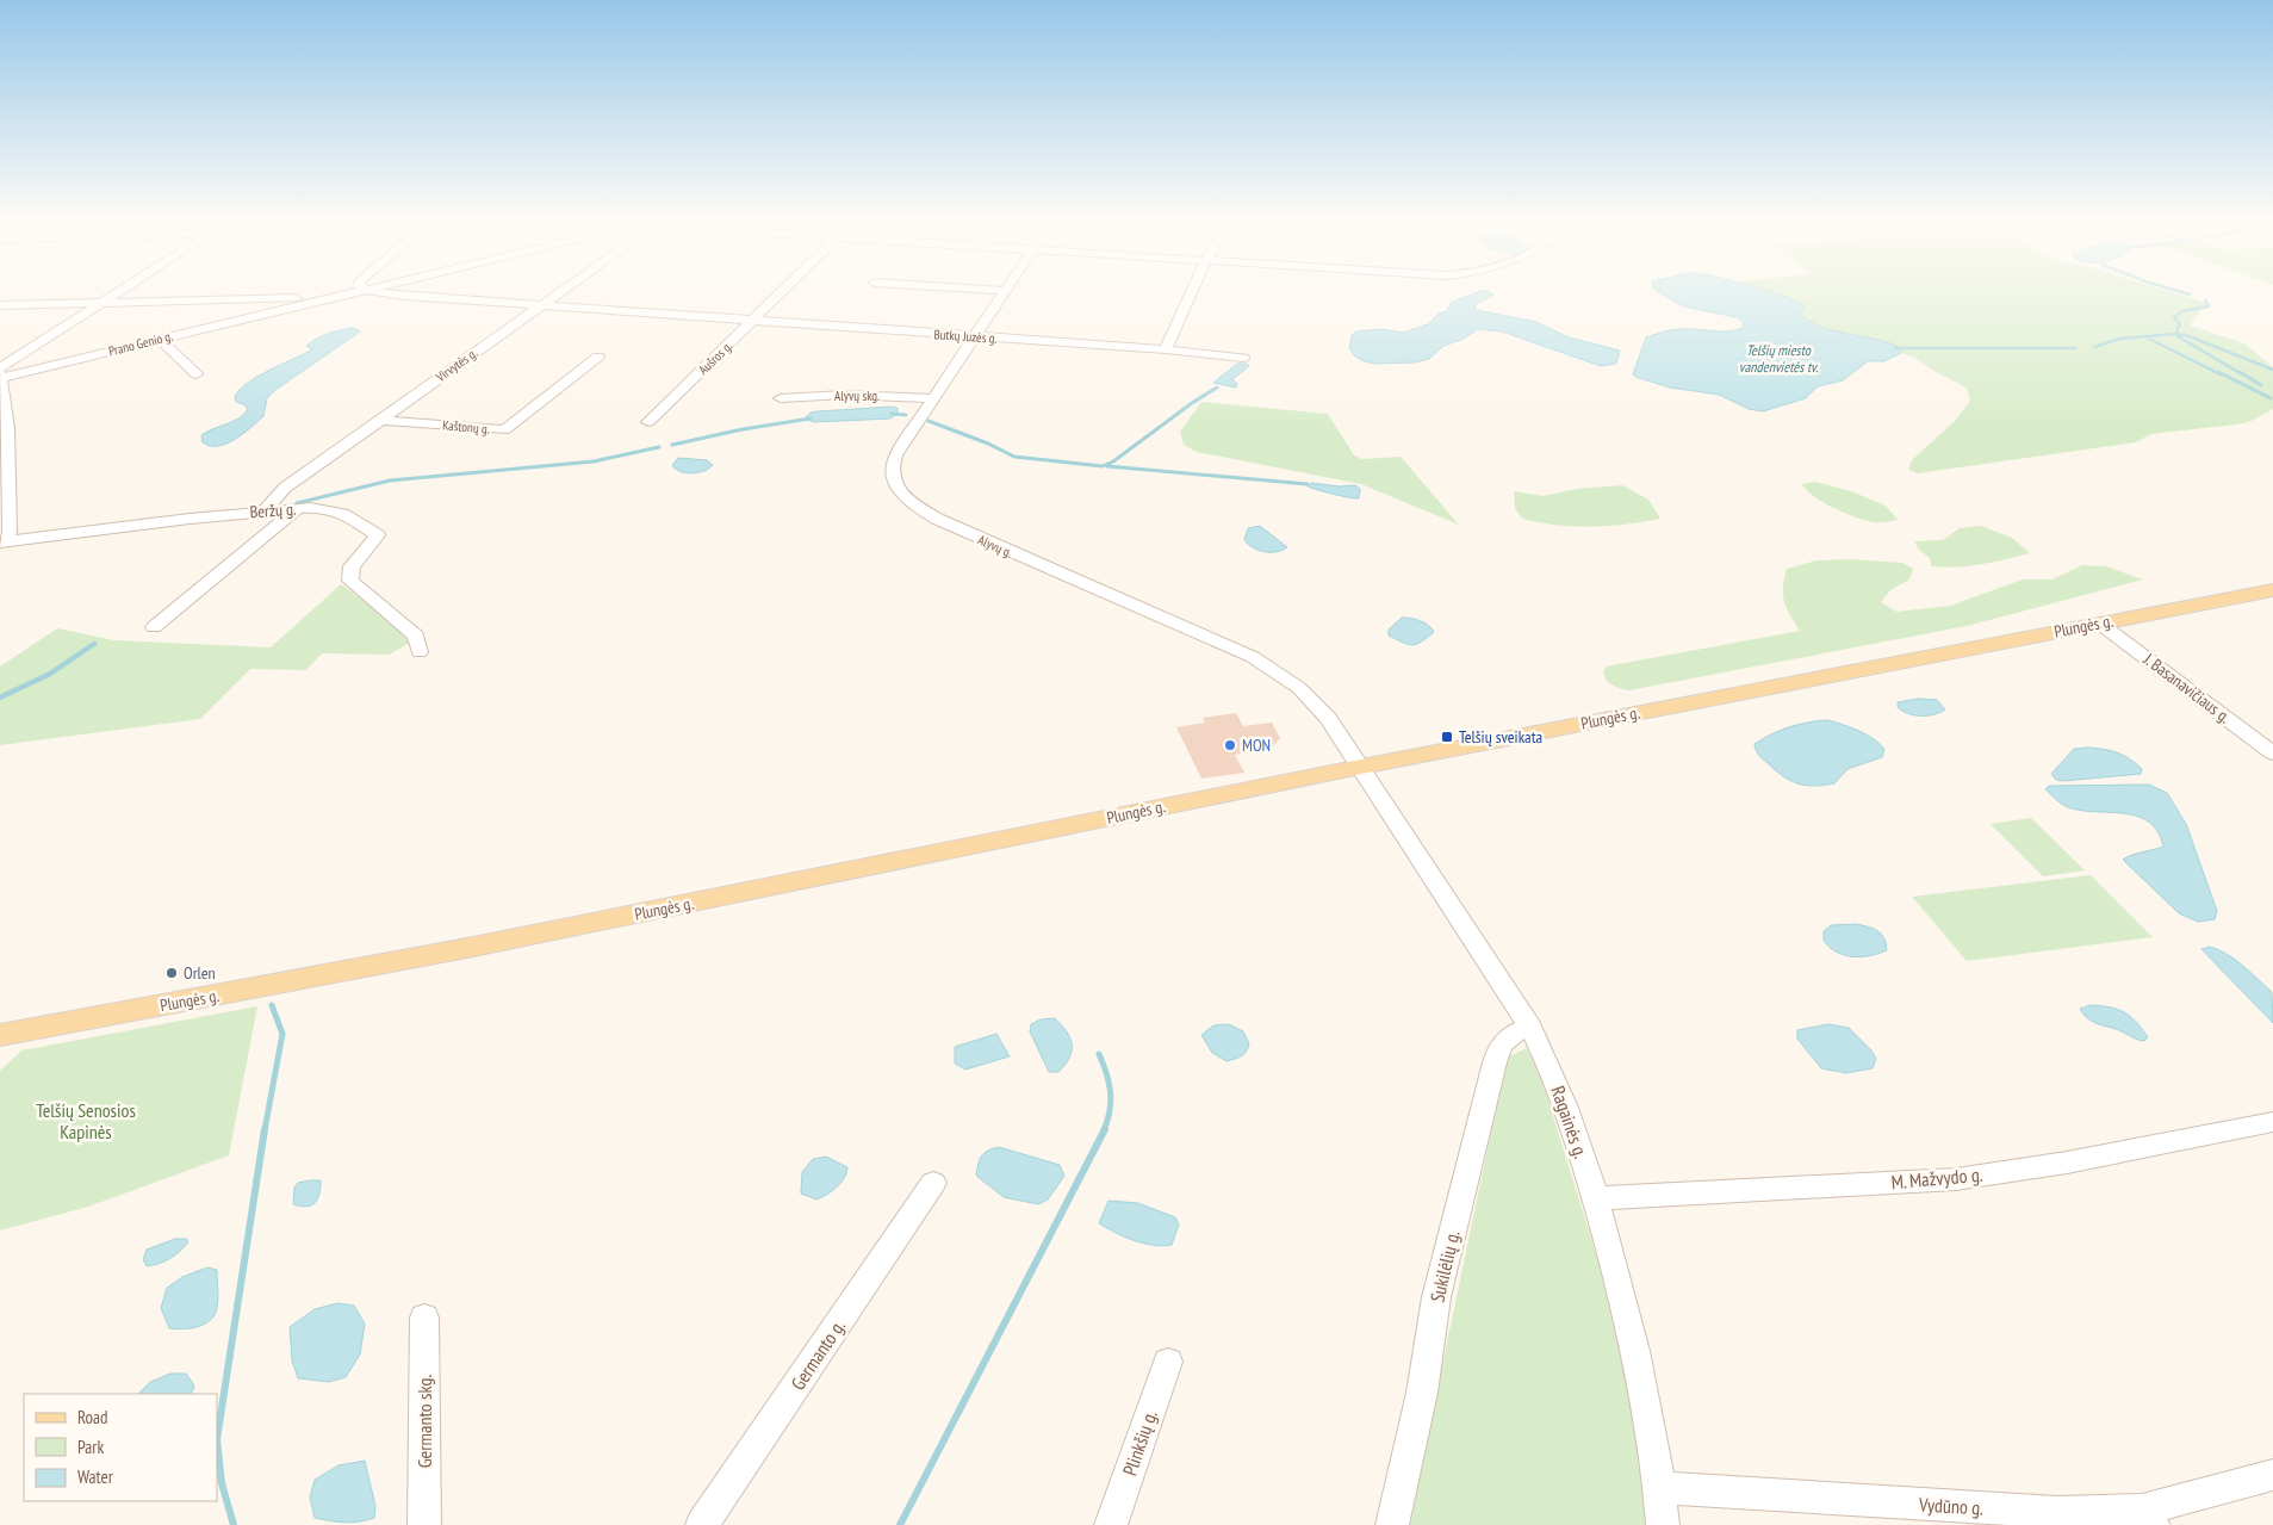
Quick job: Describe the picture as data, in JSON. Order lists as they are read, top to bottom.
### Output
{
  "streets": {
    "main road": ["Plungės g."],
    "street": [
      "Butkų Juzės g.",
      "Prano Genio g.",
      "Aušros g.",
      "Virvytės g.",
      "Alyvų skg.",
      "Kaštonų g.",
      "Beržų g.",
      "Alyvų g.",
      "J. Basanavičiaus g.",
      "Ragainės g.",
      "M. Mažvydo g.",
      "Sukilėlių g.",
      "Germanto g.",
      "Germanto skg.",
      "Plinkšių g.",
      "Vydūno g."
    ]
  },
  "crossings": [
    ["Butkų Juzės g.", "Prano Genio g."],
    ["Butkų Juzės g.", "Aušros g."],
    ["Butkų Juzės g.", "Virvytės g."],
    ["Butkų Juzės g.", "Alyvų g."],
    ["Virvytės g.", "Kaštonų g."],
    ["Virvytės g.", "Beržų g."],
    ["Alyvų skg.", "Alyvų g."],
    ["Alyvų g.", "Plungės g."],
    ["Alyvų g.", "Ragainės g."],
    ["Plungės g.", "J. Basanavičiaus g."],
    ["Plungės g.", "Ragainės g."],
    ["Ragainės g.", "M. Mažvydo g."],
    ["Ragainės g.", "Sukilėlių g."],
    ["Ragainės g.", "Vydūno g."]
  ],
  "water": ["Telšių miesto vandenvietės tv."],
  "parks": ["Telšių Senosios Kapinės"],
  "places": {
    "transit": ["Telšių sveikata"],
    "other": ["MON", "Orlen"]
  },
  "legend": ["Road", "Park", "Water"]
}
